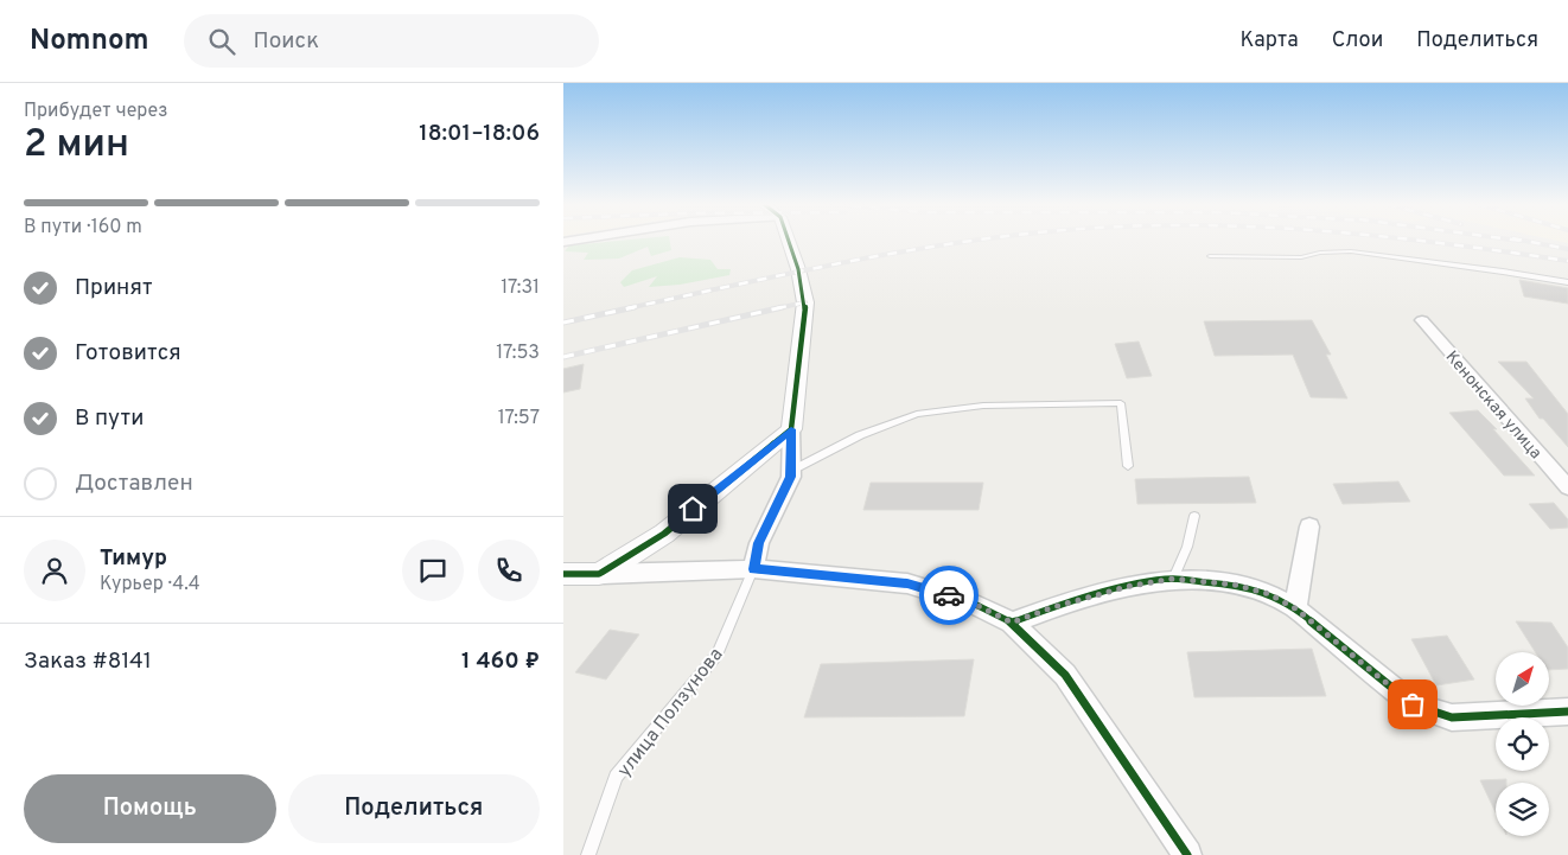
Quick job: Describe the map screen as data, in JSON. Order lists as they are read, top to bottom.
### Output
{
  "streets": {
    "street": ["Кенонская улица"],
    "lane": ["улица Ползунова"]
  },
  "north": "top right",
  "page": {
    "header": "Nomnom",
    "search": "Поиск",
    "nav": ["Карта", "Слои", "Поделиться"],
    "heading": ["2 мин", "Прибудет через", "18:01–18:06"],
    "panel": [
      "Тимур",
      "Курьер · 4.4",
      "Заказ #8141",
      "1 460 ₽"
    ],
    "bar": "В пути · 160 m",
    "list": [
      ["Принят", "17:31"],
      ["Готовится", "17:53"],
      ["В пути", "17:57"],
      "Доставлен"
    ],
    "buttons": ["Помощь", "Поделиться"]
  }
}
